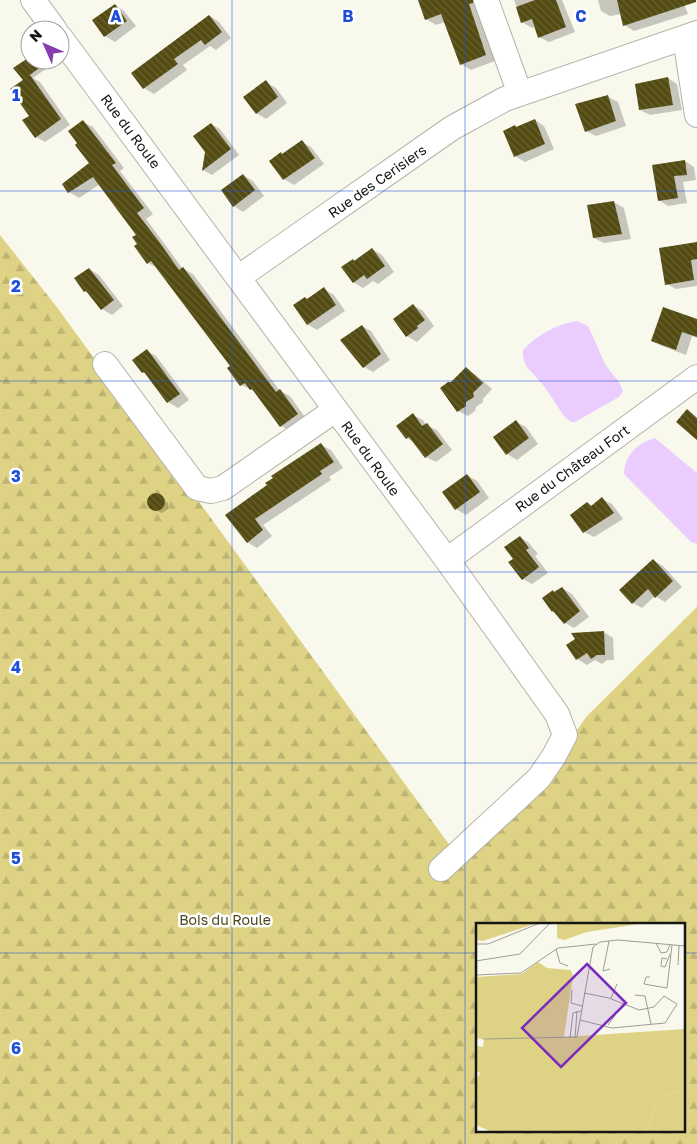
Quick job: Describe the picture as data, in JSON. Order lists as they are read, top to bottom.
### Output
{
  "streets": {
    "street": ["Rue du Roule", "Rue des Cerisiers", "Rue du Château Fort"]
  },
  "crossings": [
    ["Rue du Roule", "Rue des Cerisiers"],
    ["Rue du Roule", "Rue du Château Fort"]
  ],
  "parks": ["Bois du Roule"],
  "north": "top left",
  "grid": {
    "columns": ["A", "B", "C"],
    "rows": [
      "1",
      "2",
      "3",
      "4",
      "5",
      "6"
    ]
  }
}
